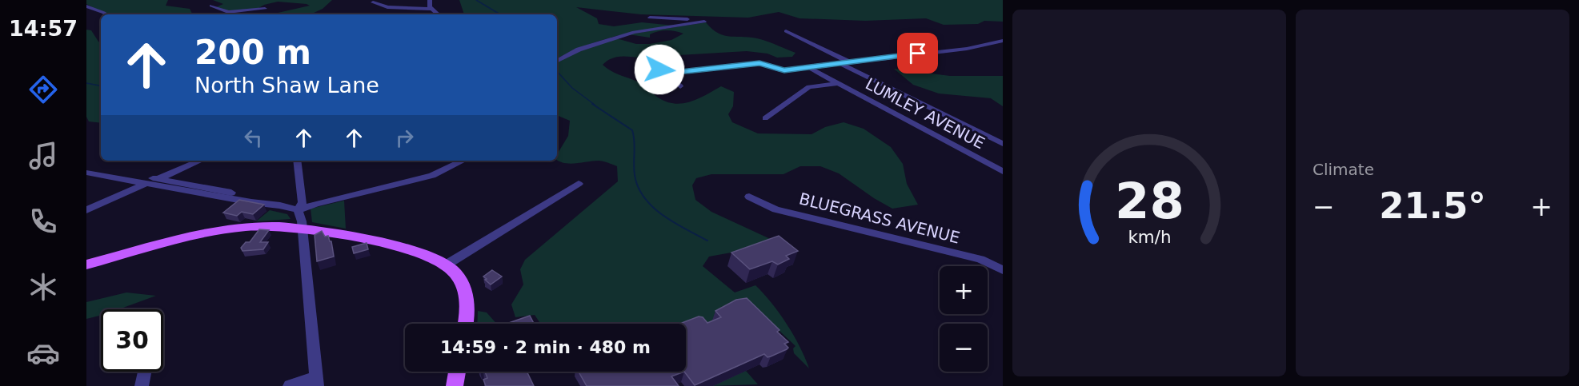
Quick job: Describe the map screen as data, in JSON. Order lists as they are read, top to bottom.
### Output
{
  "streets": {
    "street": ["LUMLEY AVENUE", "BLUEGRASS AVENUE"]
  },
  "page": {
    "tabs": "14:57",
    "tile": "Climate",
    "turn": ["200 m", "North Shaw Lane"],
    "heat": ["−", "21.5°", "+"],
    "map_buttons": ["+", "−"],
    "limit": "30",
    "trip": "14:59 · 2 min · 480 m",
    "gauge": ["28", "km/h"]
  }
}
